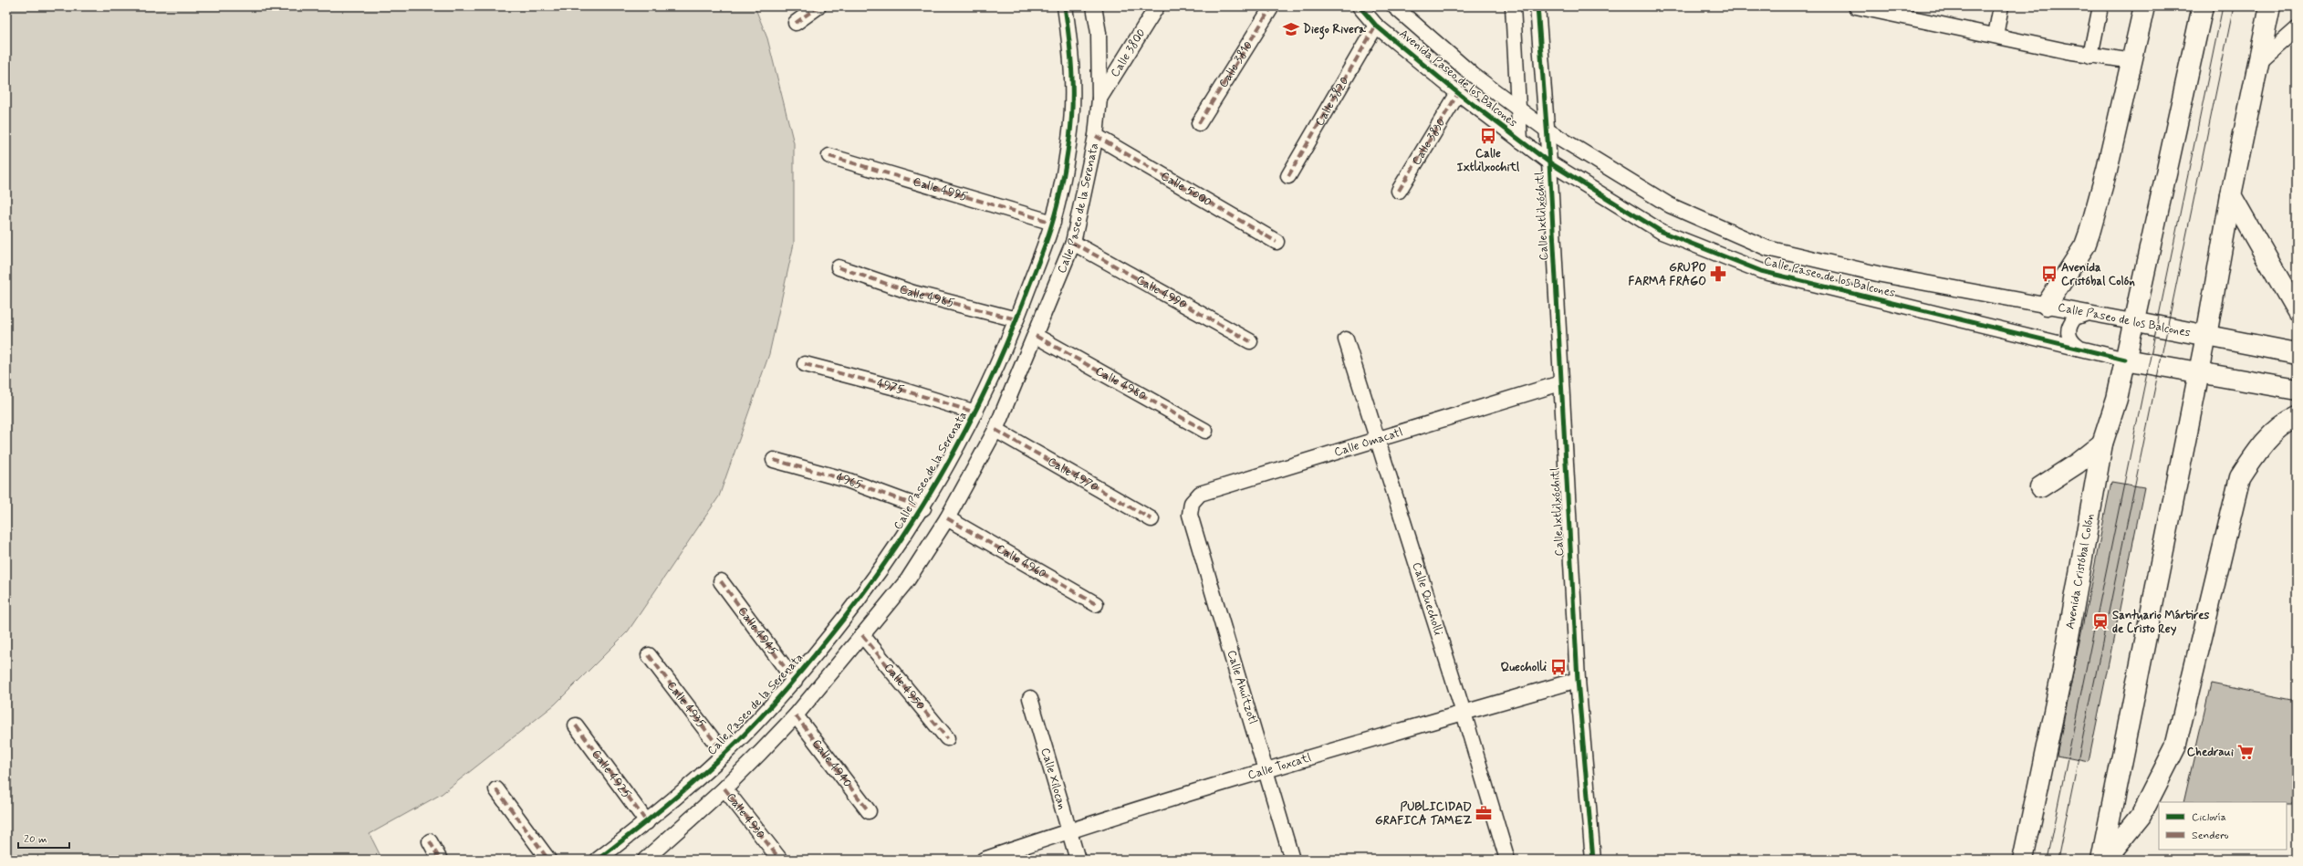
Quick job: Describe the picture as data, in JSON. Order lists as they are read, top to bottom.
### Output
{
  "streets": {
    "main road": ["Calle Paseo de los Balcones", "Avenida Cristóbal Colón"],
    "street": [
      "Calle 3800",
      "Calle 3810",
      "Avenida Paseo de los Balcones",
      "Calle 3820",
      "Calle 3830",
      "Calle 5000",
      "Calle 4995",
      "Calle Paseo de la Serenata",
      "Calle Ixtlilxóchitl",
      "Calle 4990",
      "Calle 4985",
      "Calle 4980",
      "4975",
      "Calle Omacatl",
      "Calle 4970",
      "4965",
      "Calle 4960",
      "Calle Quecholli",
      "Calle 4945",
      "Calle 4950",
      "Calle Ahuítzotl",
      "Calle 4935",
      "Calle 4940",
      "Calle Toxcatl",
      "Calle 4925",
      "Calle Xilocan",
      "Calle 4930"
    ]
  },
  "crossings": [
    ["Calle 3800", "Calle Paseo de la Serenata"],
    ["Avenida Paseo de los Balcones", "Calle 3820"],
    ["Avenida Paseo de los Balcones", "Calle 3830"],
    ["Avenida Paseo de los Balcones", "Calle Ixtlilxóchitl"],
    ["Avenida Paseo de los Balcones", "Calle Paseo de los Balcones"],
    ["Calle 5000", "Calle Paseo de la Serenata"],
    ["Calle 4995", "Calle Paseo de la Serenata"],
    ["Calle Paseo de la Serenata", "Calle 4990"],
    ["Calle Paseo de la Serenata", "Calle 4985"],
    ["Calle Paseo de la Serenata", "Calle 4980"],
    ["Calle Paseo de la Serenata", "4975"],
    ["Calle Paseo de la Serenata", "Calle 4970"],
    ["Calle Paseo de la Serenata", "4965"],
    ["Calle Paseo de la Serenata", "Calle 4960"],
    ["Calle Paseo de la Serenata", "Calle 4945"],
    ["Calle Paseo de la Serenata", "Calle 4950"],
    ["Calle Paseo de la Serenata", "Calle 4935"],
    ["Calle Paseo de la Serenata", "Calle 4940"],
    ["Calle Paseo de la Serenata", "Calle 4925"],
    ["Calle Paseo de la Serenata", "Calle 4930"],
    ["Calle Ixtlilxóchitl", "Calle Paseo de los Balcones"],
    ["Calle Ixtlilxóchitl", "Calle Omacatl"],
    ["Calle Ixtlilxóchitl", "Calle Toxcatl"],
    ["Calle Paseo de los Balcones", "Avenida Cristóbal Colón"],
    ["Calle Omacatl", "Calle Quecholli"],
    ["Calle Omacatl", "Calle Ahuítzotl"],
    ["Calle Quecholli", "Calle Toxcatl"],
    ["Calle Ahuítzotl", "Calle Toxcatl"],
    ["Calle Toxcatl", "Calle Xilocan"]
  ],
  "places": {
    "school or university": ["Diego Rivera"],
    "bus stop": ["Calle Ixtlilxochitl", "Avenida Cristóbal Colón", "Quecholli"],
    "pharmacy": ["GRUPO FARMA FRAGO"],
    "station": ["Santuario Mártires de Cristo Rey"],
    "supermarket": ["Chedraui"],
    "office": ["PUBLICIDAD GRAFICA TAMEZ"]
  },
  "legend": ["Ciclovía", "Sendero"],
  "scale_bar": "20 m"
}
